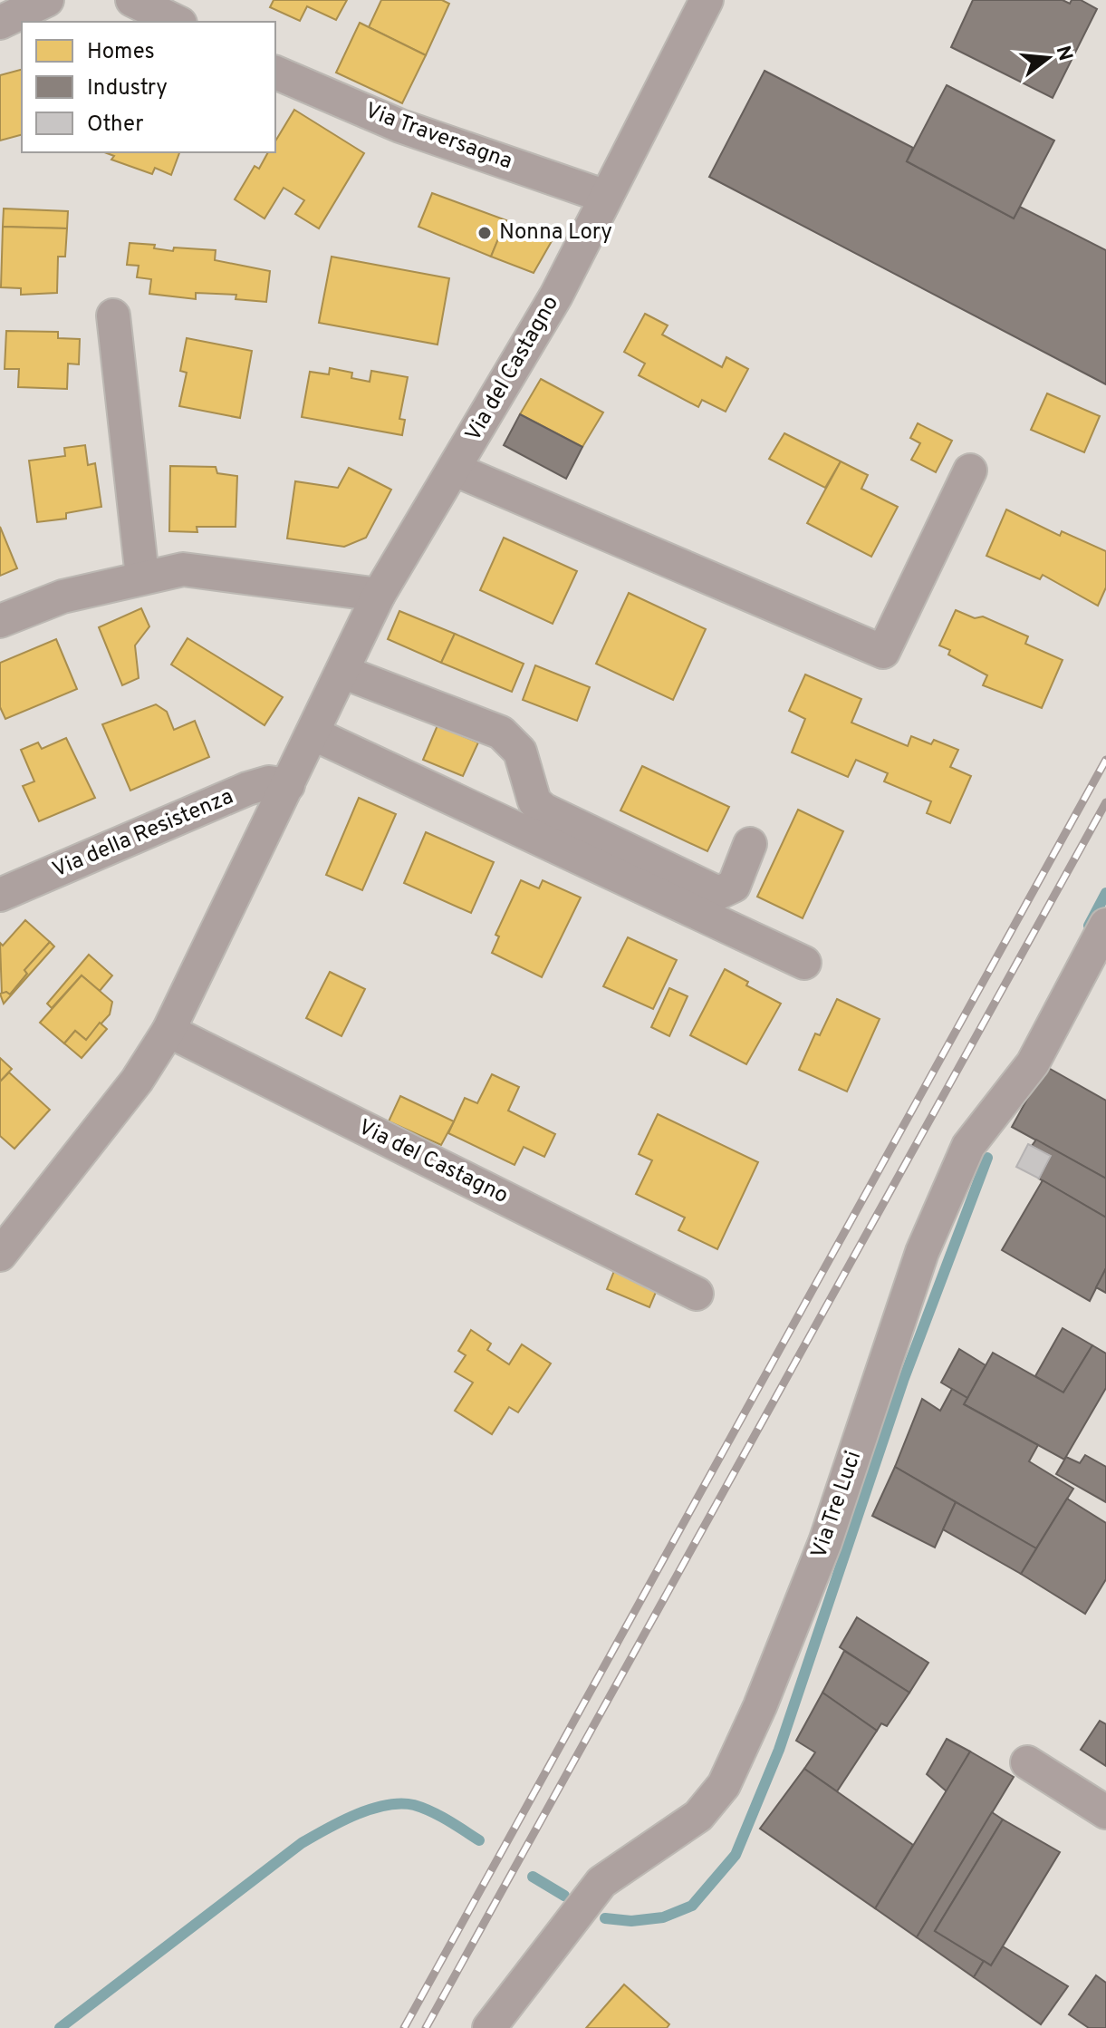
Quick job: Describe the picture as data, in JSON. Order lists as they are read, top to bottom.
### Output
{
  "streets": {
    "street": [
      "Via Traversagna",
      "Via del Castagno",
      "Via della Resistenza",
      "Via Tre Luci"
    ]
  },
  "crossings": [
    ["Via Traversagna", "Via del Castagno"],
    ["Via del Castagno", "Via della Resistenza"]
  ],
  "places": ["Nonna Lory"],
  "legend": ["Homes", "Industry", "Other"],
  "north": "right"
}
